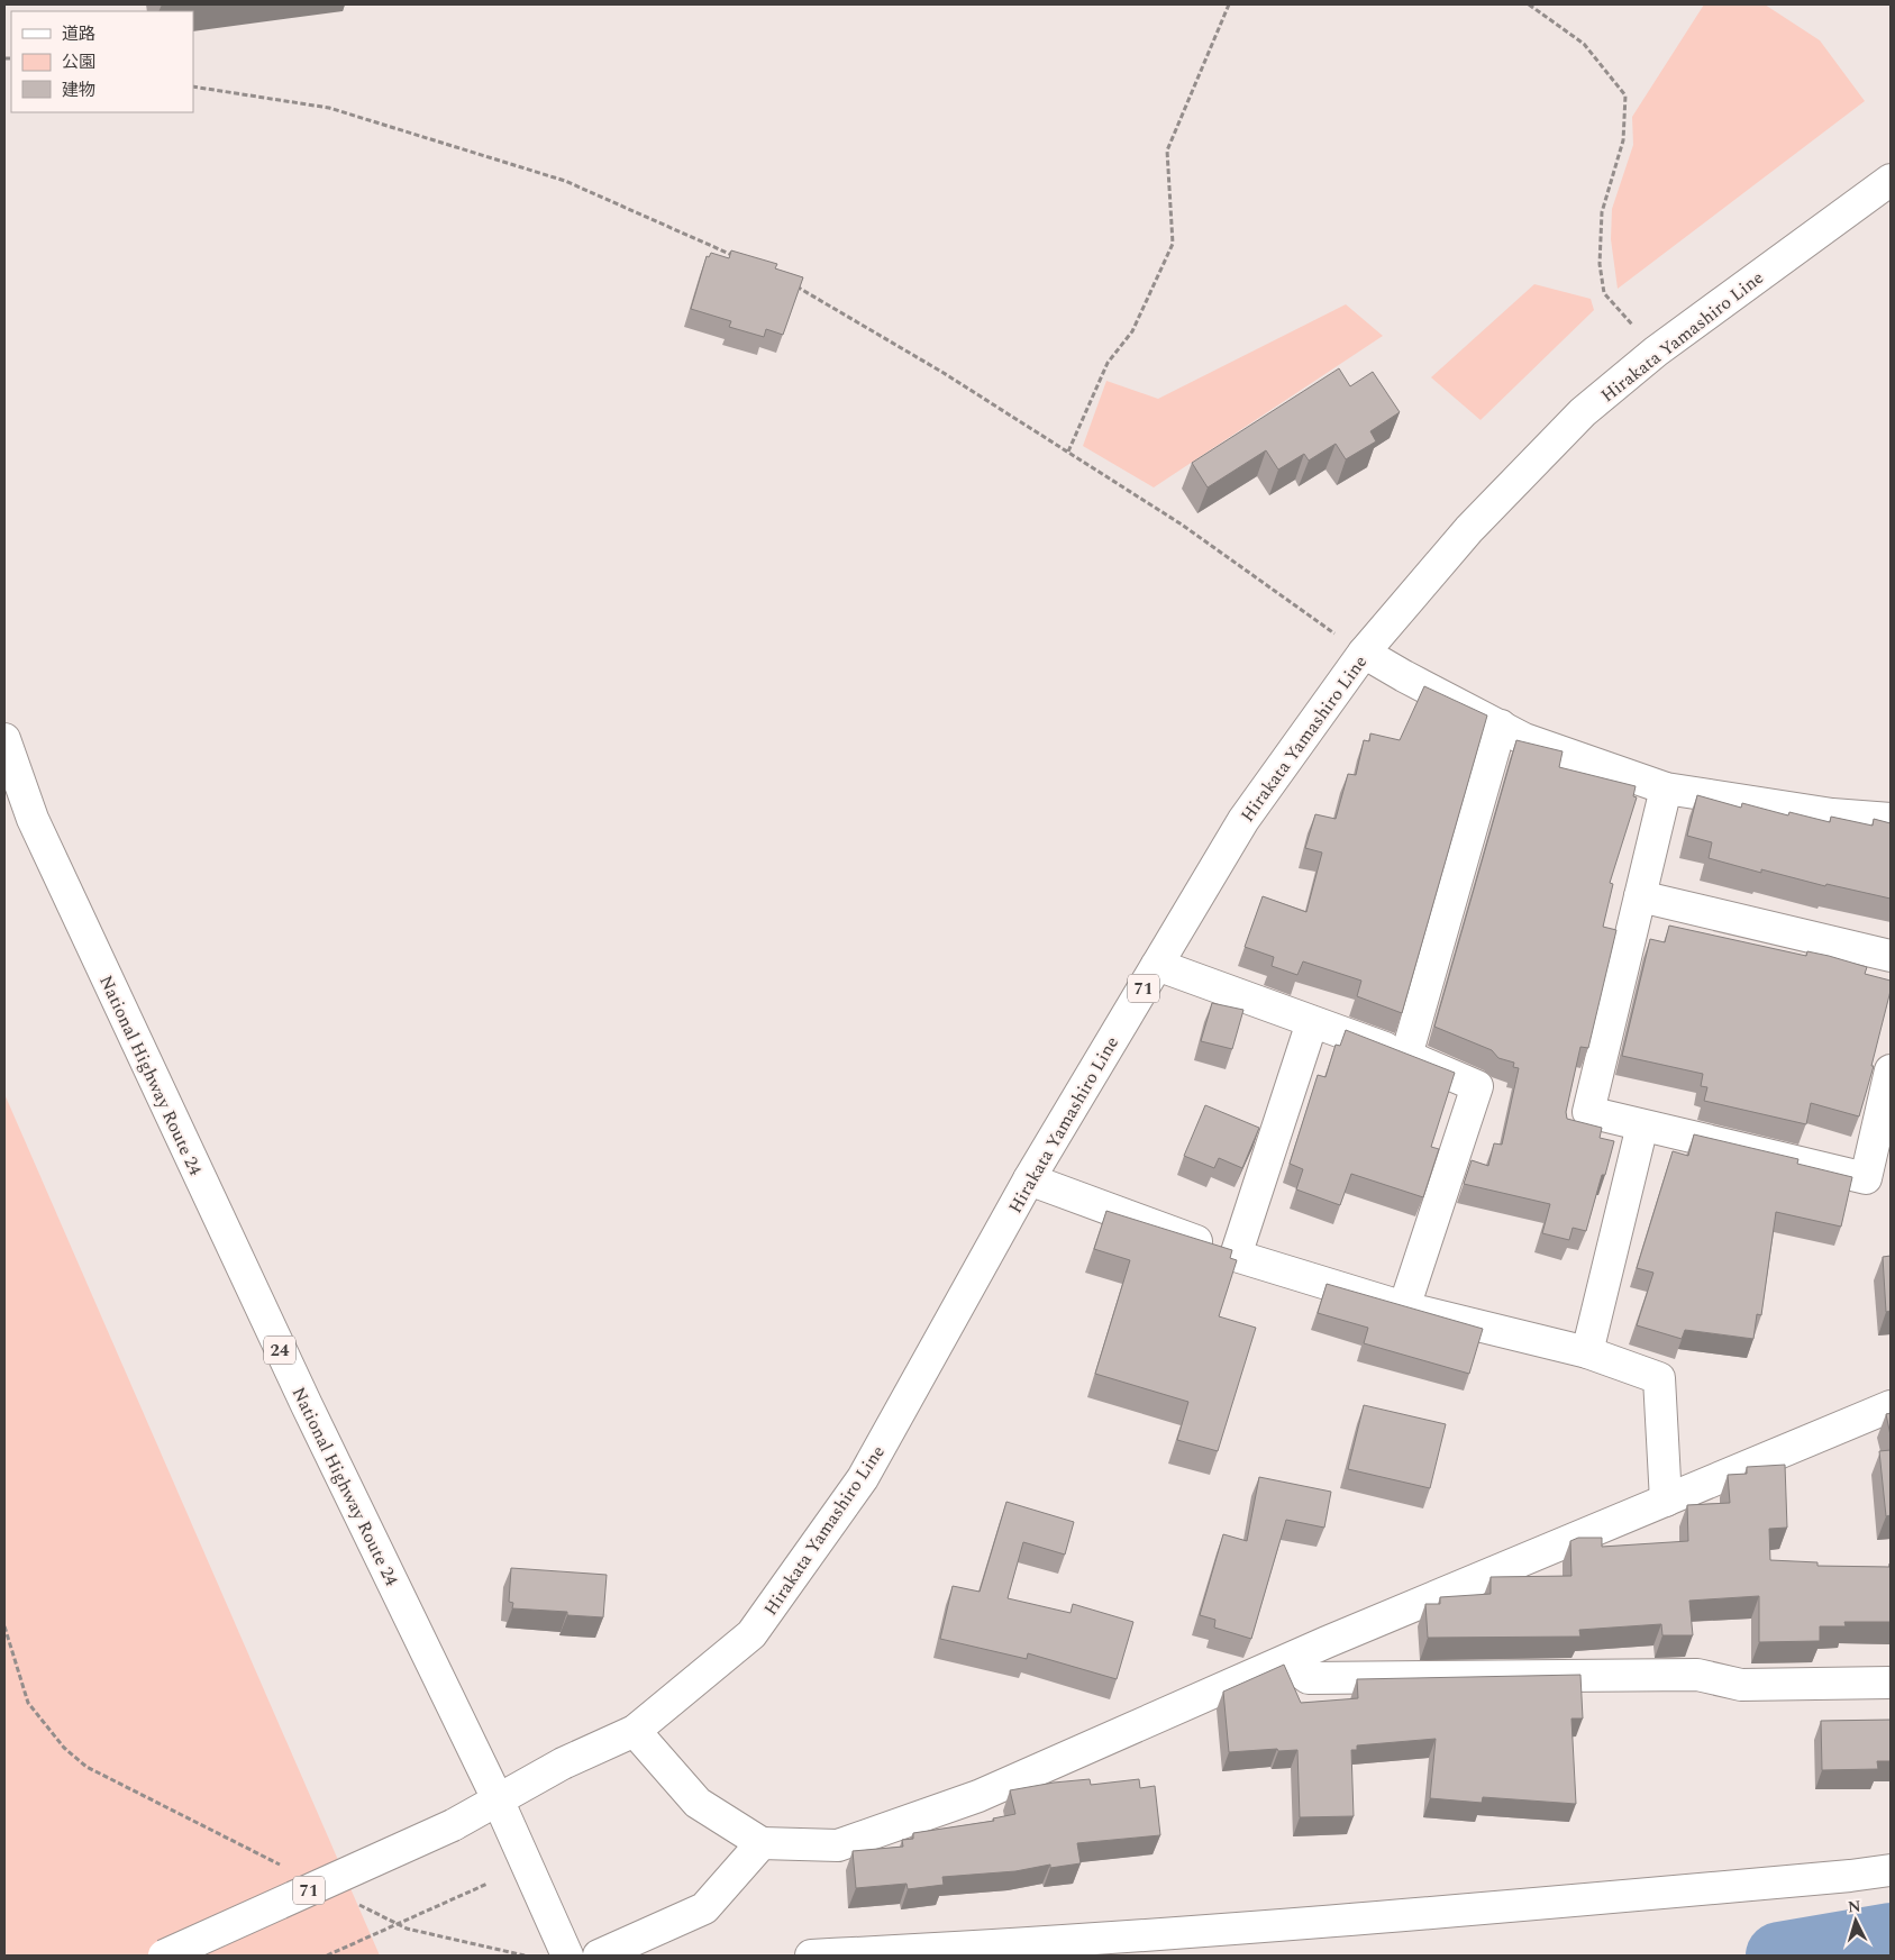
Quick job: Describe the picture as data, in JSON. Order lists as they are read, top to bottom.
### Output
{
  "streets": {
    "main road": [
      "Hirakata Yamashiro Line",
      "71",
      "National Highway Route 24",
      "24"
    ]
  },
  "crossings": [
    ["Hirakata Yamashiro Line", "National Highway Route 24"]
  ],
  "legend": ["道路", "公園", "建物"],
  "north": "top"
}
